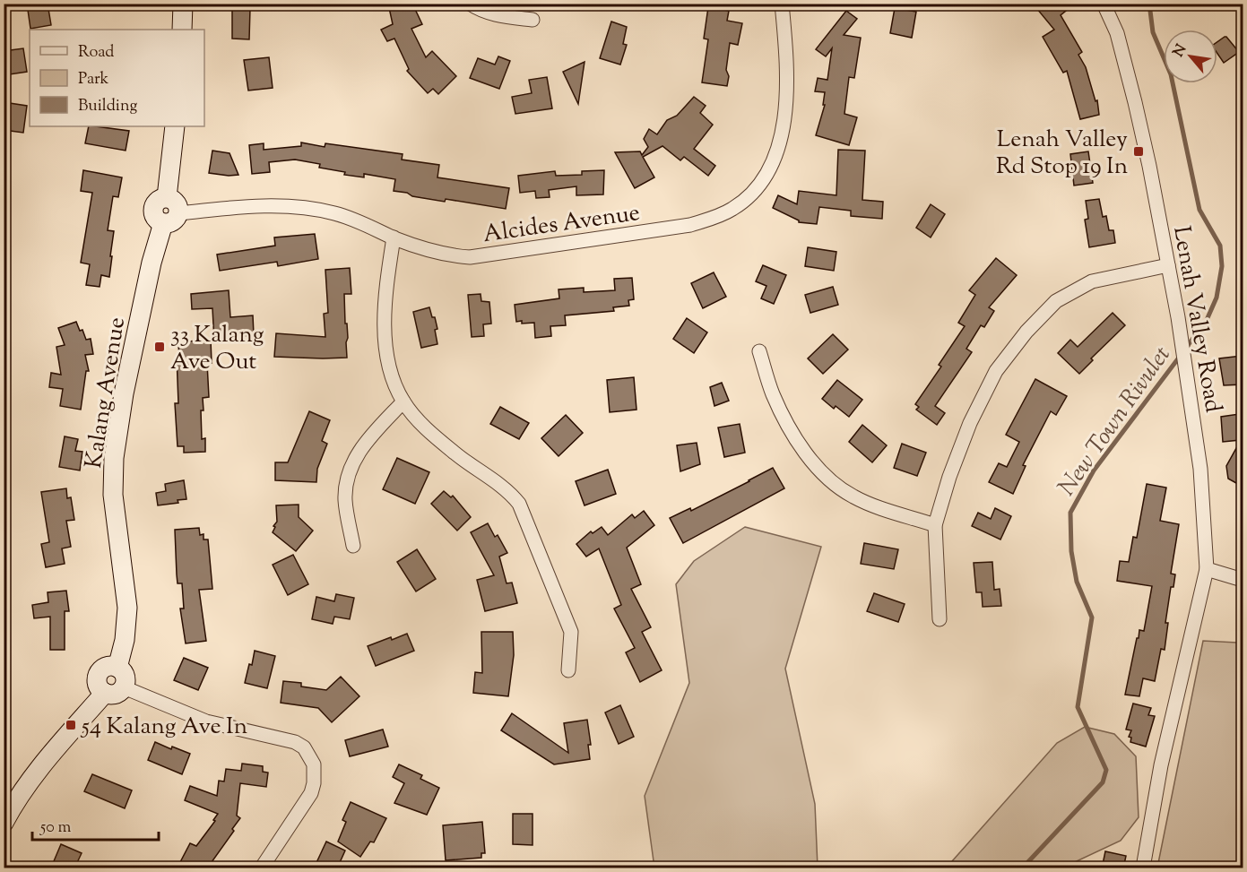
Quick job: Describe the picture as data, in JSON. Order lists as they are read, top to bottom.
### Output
{
  "streets": {
    "street": ["Alcides Avenue", "Lenah Valley Road", "Kalang Avenue"]
  },
  "crossings": [
    ["Alcides Avenue", "Kalang Avenue"]
  ],
  "water": ["New Town Rivulet"],
  "places": {
    "transit": ["Lenah Valley Rd Stop 19 In", "33 Kalang Ave Out", "54 Kalang Ave In"]
  },
  "legend": ["Road", "Park", "Building"],
  "scale_bar": "50 m",
  "north": "top left"
}
